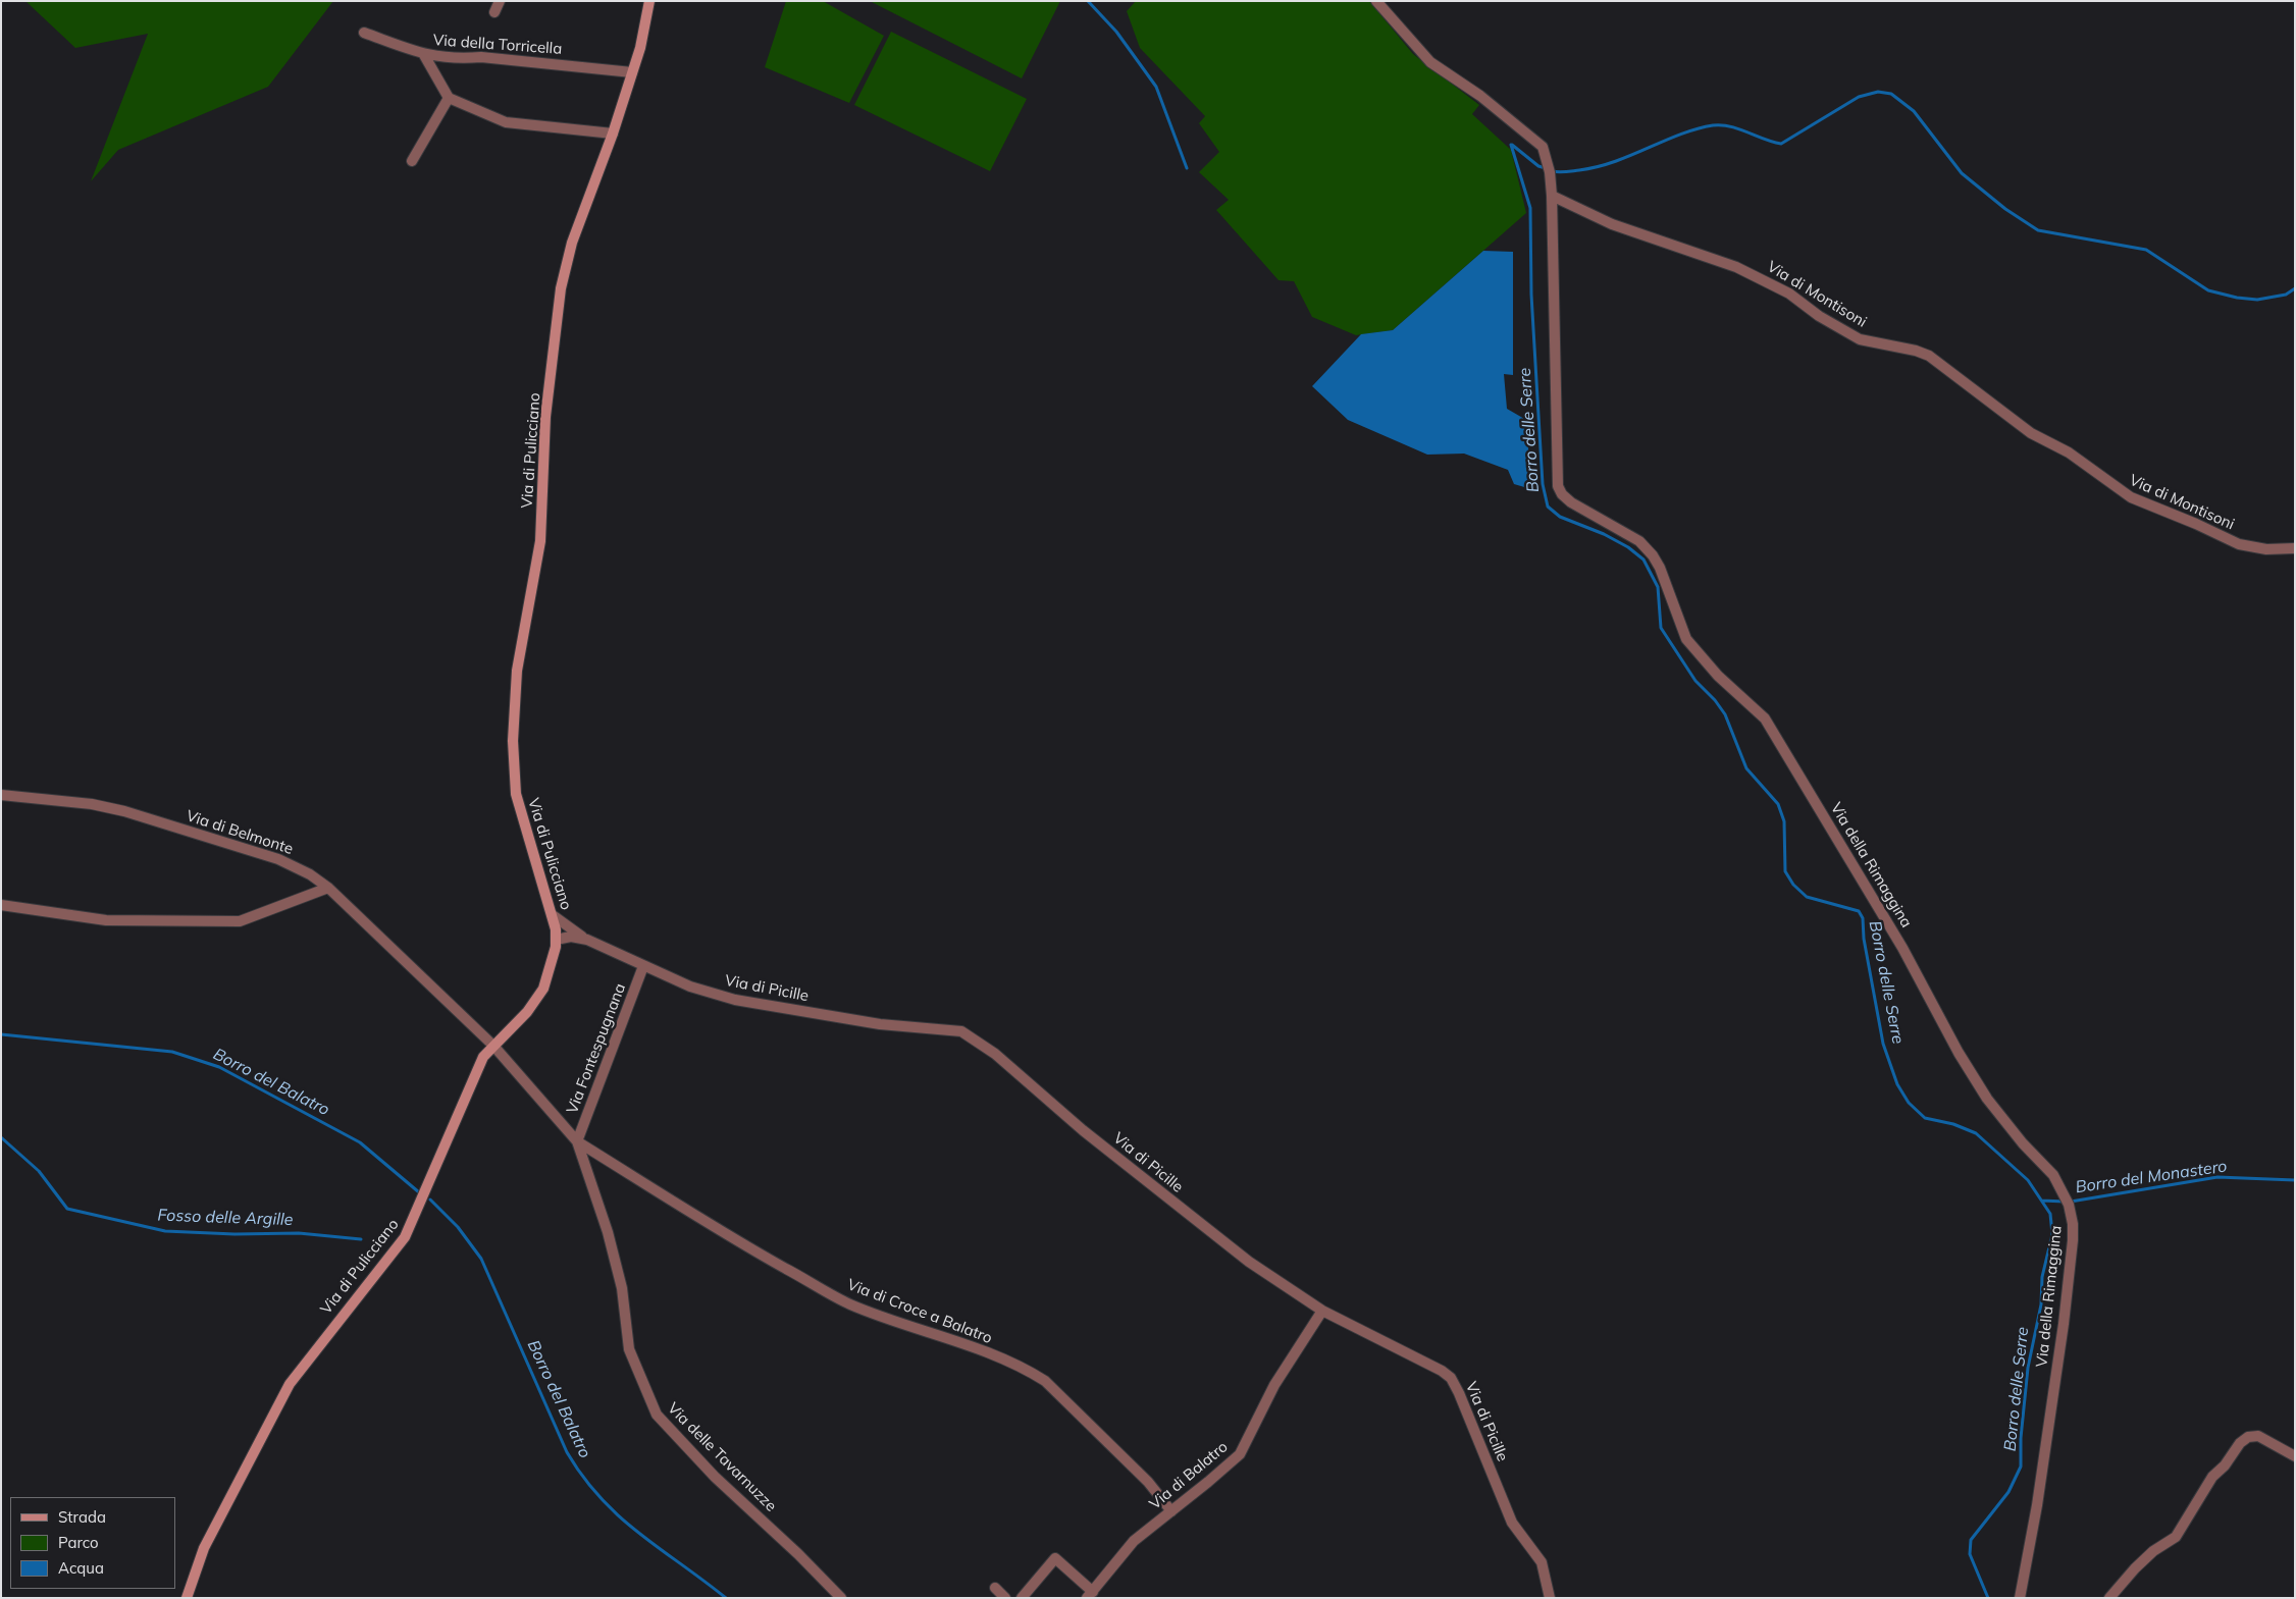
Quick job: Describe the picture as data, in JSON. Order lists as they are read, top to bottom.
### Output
{
  "streets": {
    "street": [
      "Via della Torricella",
      "Via di Montisoni",
      "Via di Pulicciano",
      "Via di Belmonte",
      "Via della Rimaggina",
      "Via di Picille",
      "Via Fontespugnana",
      "Via di Croce a Balatro",
      "Via delle Tavarnuzze",
      "Via di Balatro"
    ]
  },
  "crossings": [
    ["Via della Torricella", "Via di Pulicciano"],
    ["Via di Montisoni", "Via della Rimaggina"],
    ["Via di Pulicciano", "Via di Belmonte"],
    ["Via di Pulicciano", "Via di Picille"],
    ["Via di Pulicciano", "Via delle Tavarnuzze"],
    ["Via di Belmonte", "Via delle Tavarnuzze"],
    ["Via di Picille", "Via Fontespugnana"],
    ["Via di Picille", "Via di Balatro"],
    ["Via Fontespugnana", "Via di Croce a Balatro"],
    ["Via Fontespugnana", "Via delle Tavarnuzze"],
    ["Via di Croce a Balatro", "Via delle Tavarnuzze"],
    ["Via di Croce a Balatro", "Via di Balatro"]
  ],
  "water": [
    "Borro delle Serre",
    "Borro del Balatro",
    "Borro del Monastero",
    "Fosso delle Argille"
  ],
  "legend": ["Strada", "Parco", "Acqua"]
}
